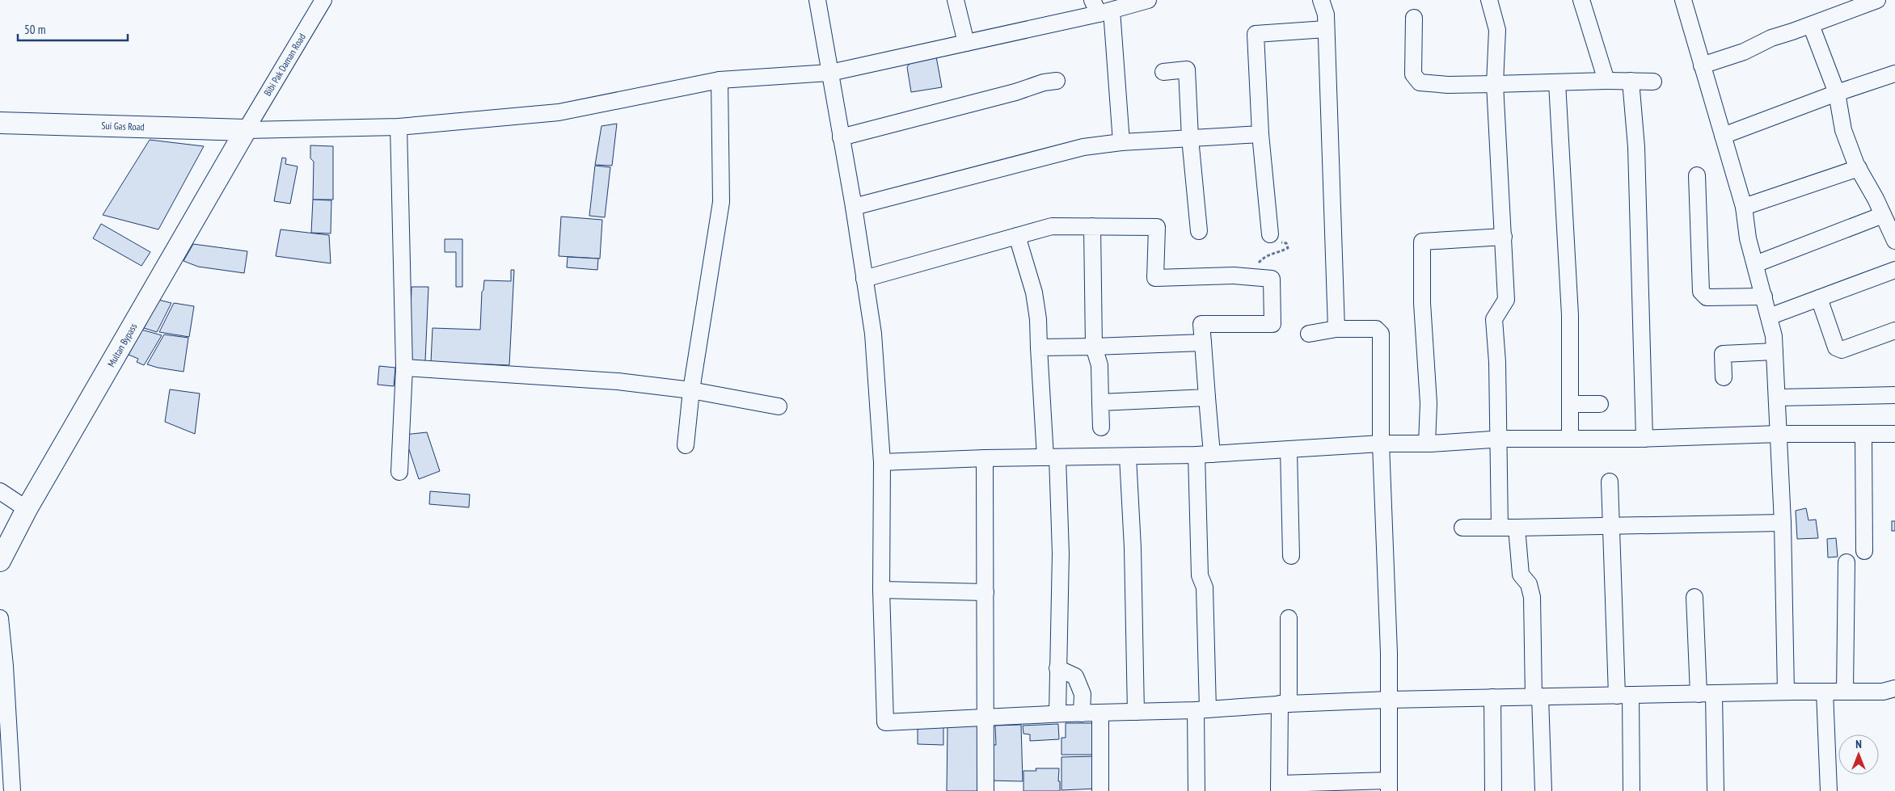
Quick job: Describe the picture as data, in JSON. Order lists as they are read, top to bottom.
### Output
{
  "streets": {
    "main road": ["Sui Gas Road", "Multan Bypass"],
    "street": ["Bibi Pak Daman Road"]
  },
  "crossings": [
    ["Bibi Pak Daman Road", "Sui Gas Road"],
    ["Bibi Pak Daman Road", "Multan Bypass"],
    ["Sui Gas Road", "Multan Bypass"]
  ],
  "scale_bar": "50 m",
  "north": "top"
}
